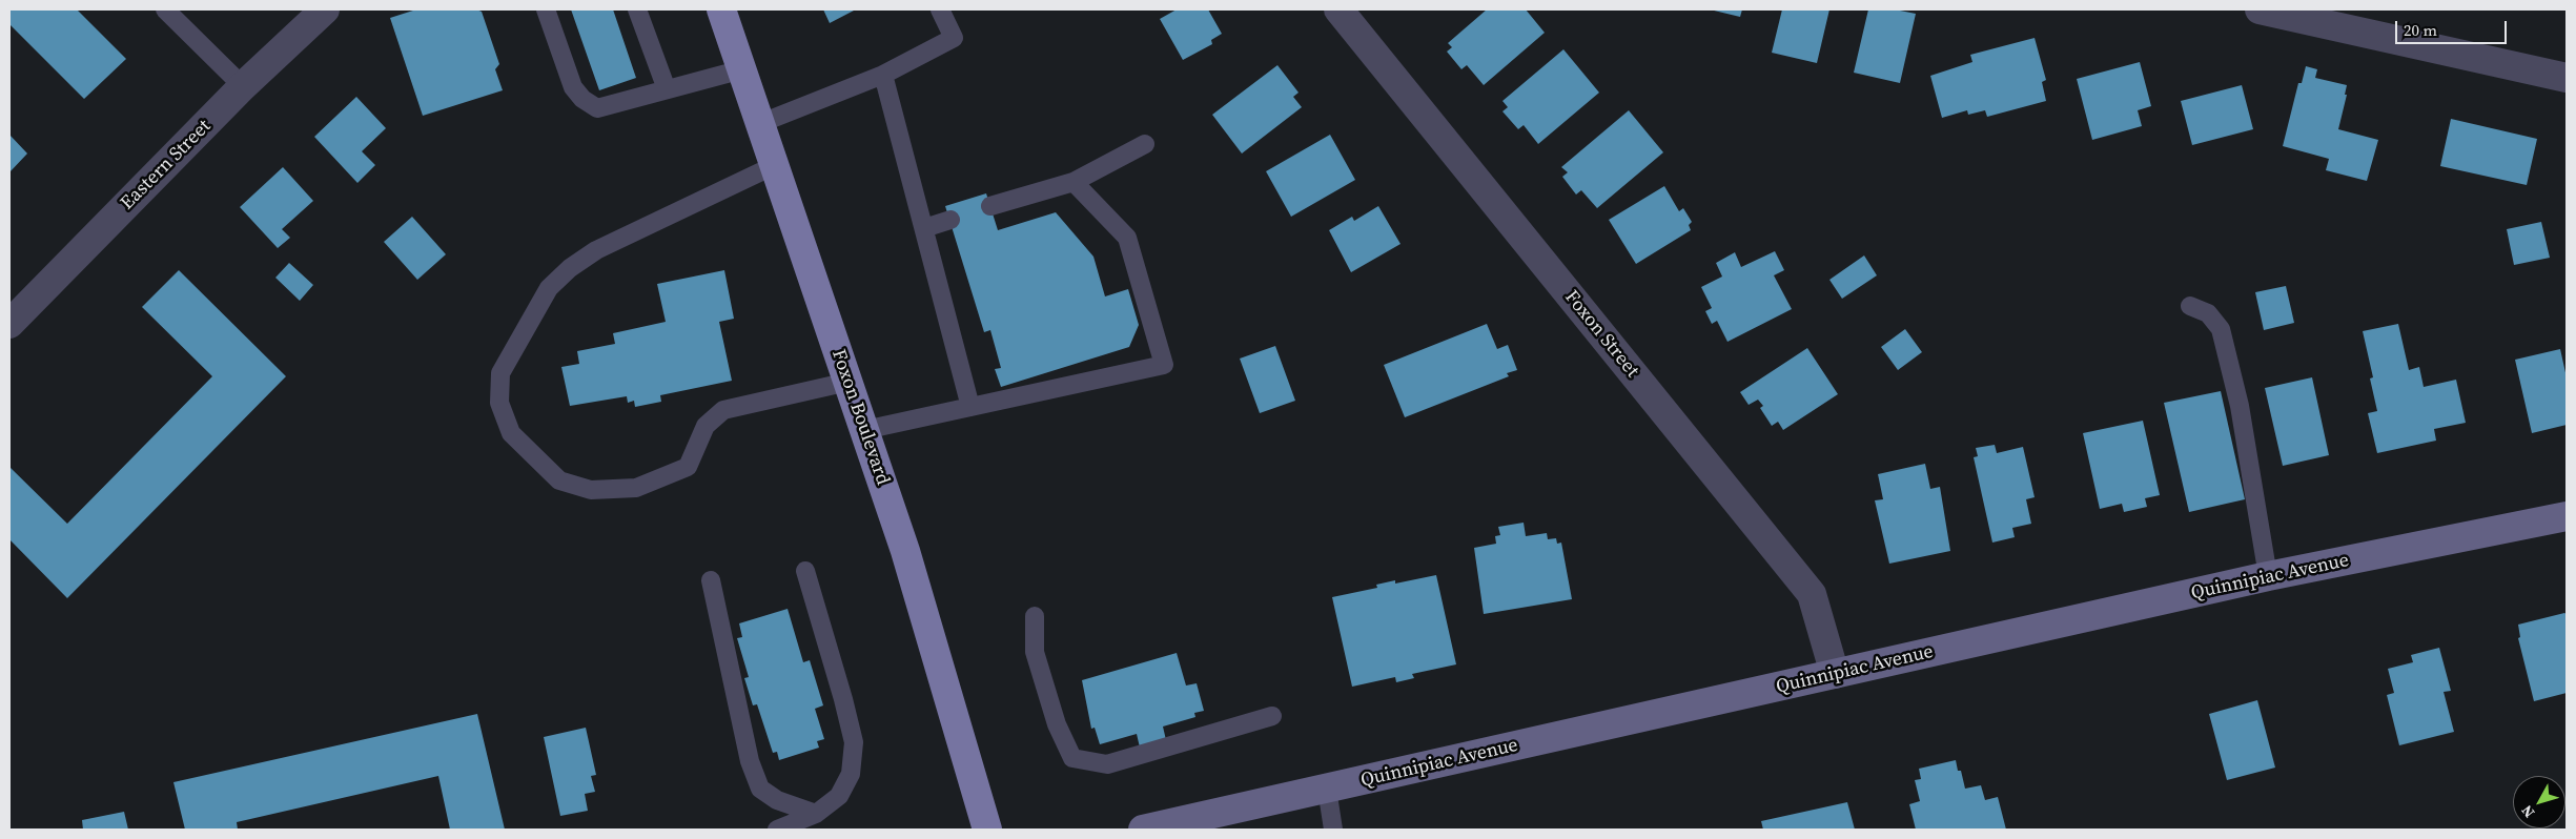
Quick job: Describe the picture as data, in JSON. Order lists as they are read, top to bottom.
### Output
{
  "streets": {
    "main road": ["Foxon Boulevard", "Quinnipiac Avenue"],
    "street": ["Eastern Street", "Foxon Street"]
  },
  "crossings": [
    ["Foxon Street", "Quinnipiac Avenue"]
  ],
  "scale_bar": "20 m",
  "north": "bottom left"
}
